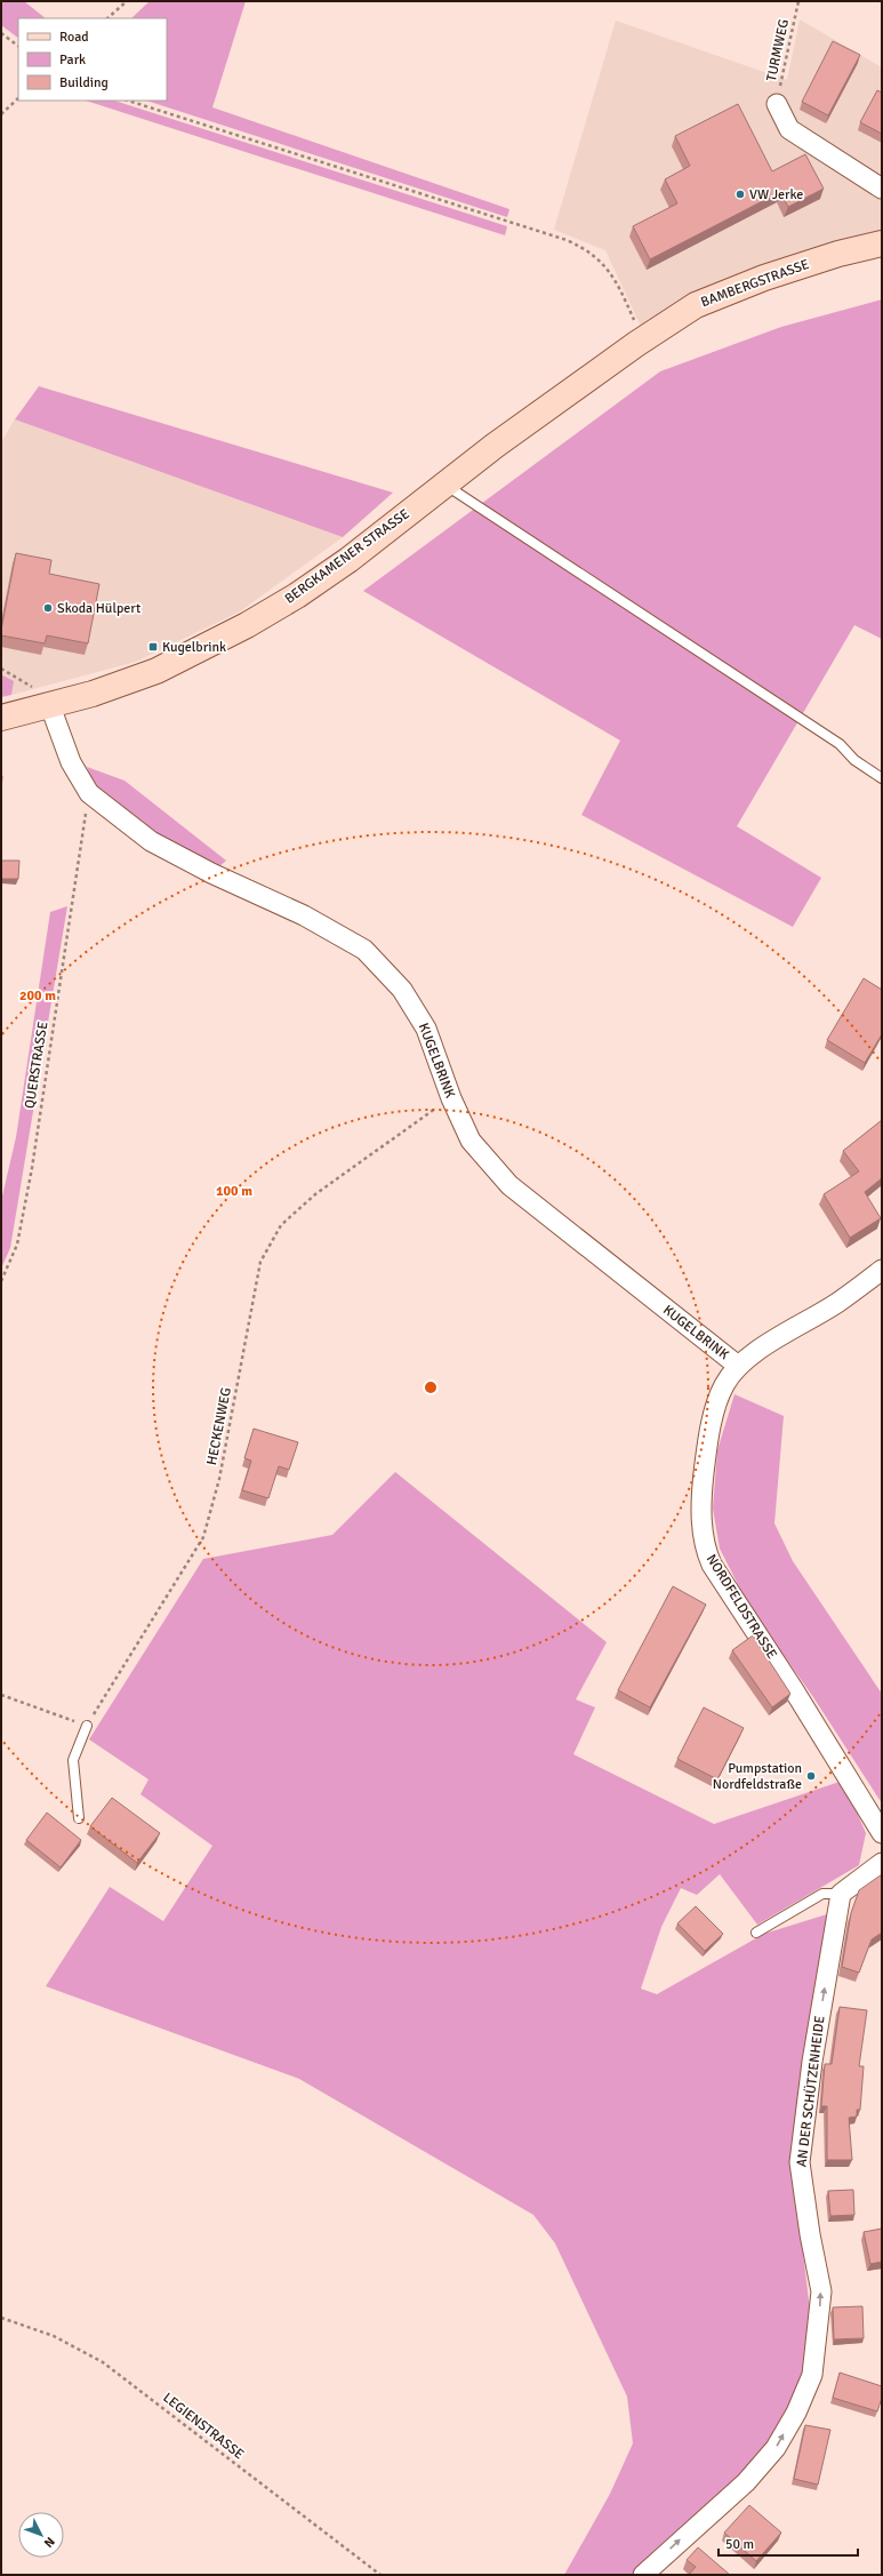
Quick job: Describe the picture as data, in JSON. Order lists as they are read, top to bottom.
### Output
{
  "streets": {
    "street": [
      "BAMBERGSTRASSE",
      "BERGKAMENER STRASSE",
      "KUGELBRINK",
      "NORDFELDSTRASSE",
      "AN DER SCHÜTZENHEIDE"
    ],
    "path": [
      "TURMWEG",
      "QUERSTRASSE",
      "HECKENWEG",
      "LEGIENSTRASSE"
    ]
  },
  "crossings": [
    ["BAMBERGSTRASSE", "BERGKAMENER STRASSE"],
    ["BERGKAMENER STRASSE", "KUGELBRINK"],
    ["KUGELBRINK", "QUERSTRASSE"],
    ["KUGELBRINK", "HECKENWEG"],
    ["KUGELBRINK", "NORDFELDSTRASSE"]
  ],
  "one_way": ["AN DER SCHÜTZENHEIDE"],
  "places": {
    "other": ["VW Jerke", "Skoda Hülpert", "Pumpstation Nordfeldstraße"],
    "transit": ["Kugelbrink"]
  },
  "legend": ["Road", "Park", "Building"],
  "scale_bar": "50 m",
  "north": "bottom right",
  "rings": ["200 m", "100 m"]
}
